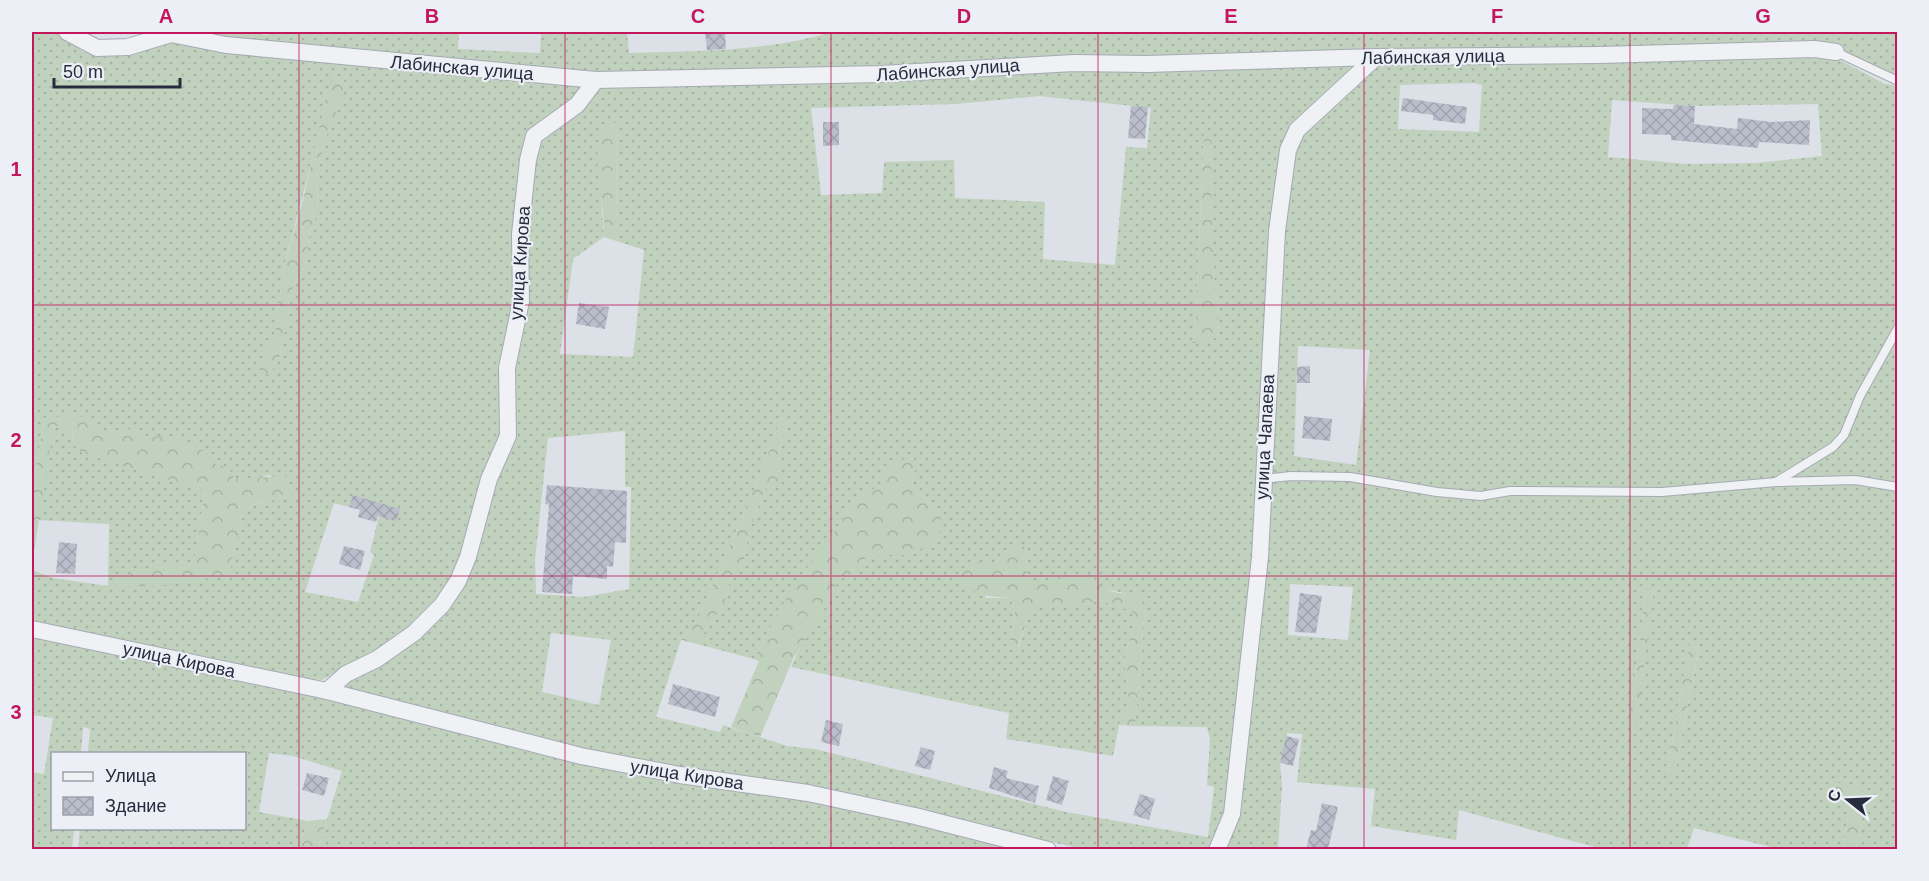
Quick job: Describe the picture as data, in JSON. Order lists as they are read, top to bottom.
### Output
{
  "streets": {
    "street": ["Лабинская улица", "улица Кирова", "улица Чапаева"]
  },
  "crossings": [
    ["Лабинская улица", "улица Кирова"],
    ["Лабинская улица", "улица Чапаева"]
  ],
  "legend": ["Улица", "Здание"],
  "scale_bar": "50 m",
  "north": "left",
  "grid": {
    "columns": [
      "A",
      "B",
      "C",
      "D",
      "E",
      "F",
      "G"
    ],
    "rows": ["1", "2", "3"]
  }
}
